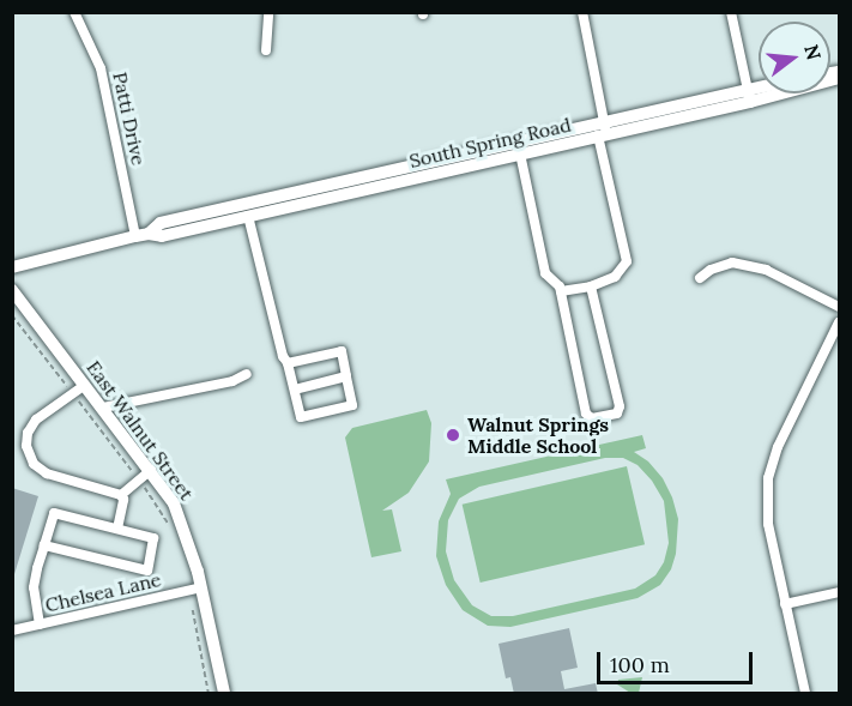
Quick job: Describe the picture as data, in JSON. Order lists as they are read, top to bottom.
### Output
{
  "streets": {
    "main road": ["South Spring Road", "East Walnut Street"],
    "street": ["Patti Drive", "Chelsea Lane"]
  },
  "crossings": [
    ["Patti Drive", "South Spring Road"],
    ["East Walnut Street", "Chelsea Lane"]
  ],
  "places": ["Walnut Springs Middle School"],
  "scale_bar": "100 m",
  "north": "right"
}
